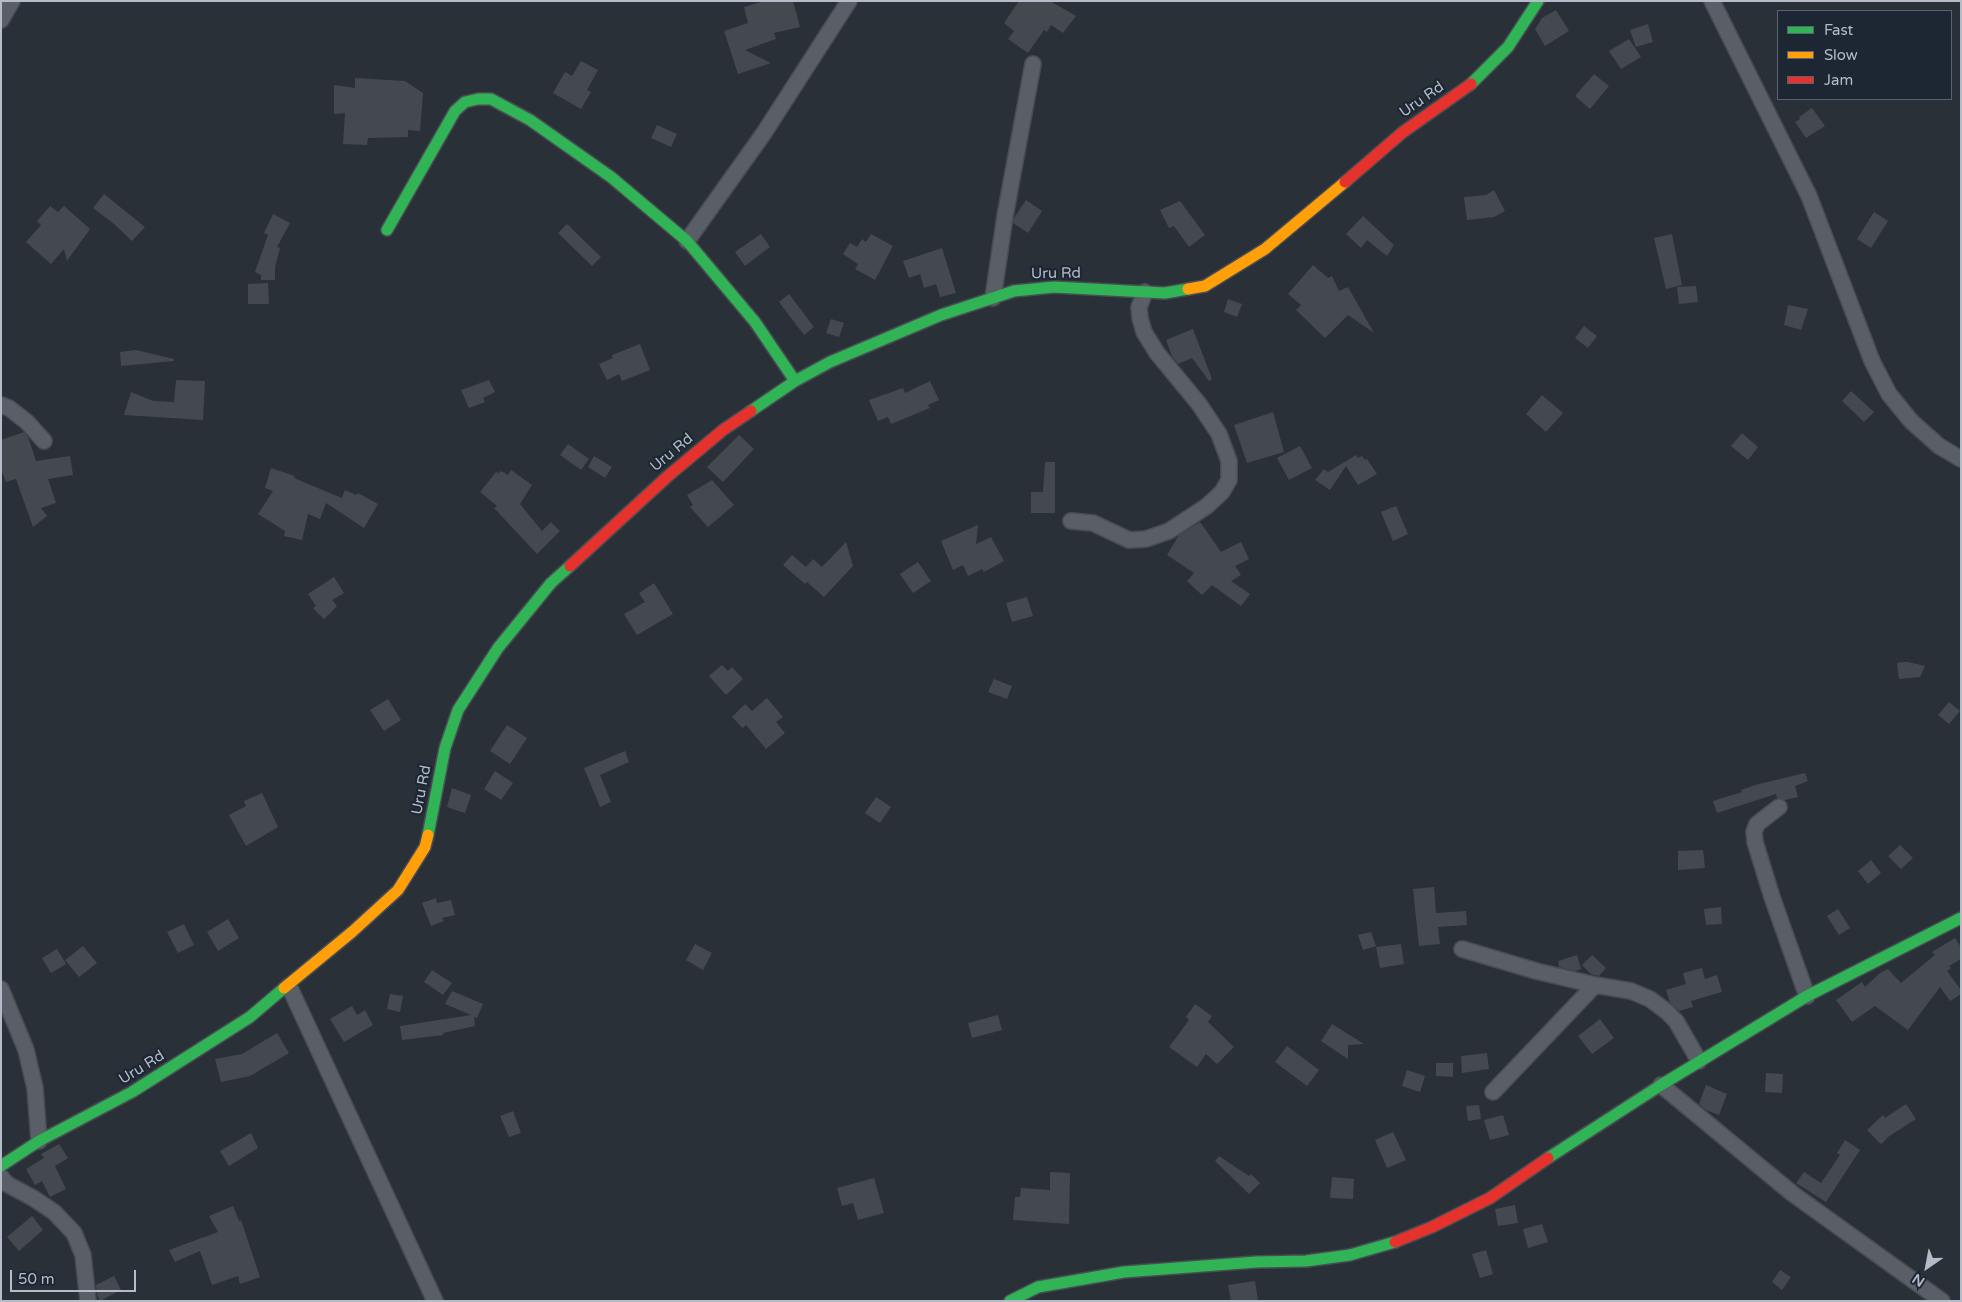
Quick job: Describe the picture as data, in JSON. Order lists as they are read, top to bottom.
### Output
{
  "streets": {
    "street": ["Uru Rd"]
  },
  "legend": ["Fast", "Slow", "Jam"],
  "scale_bar": "50 m",
  "north": "bottom left"
}
